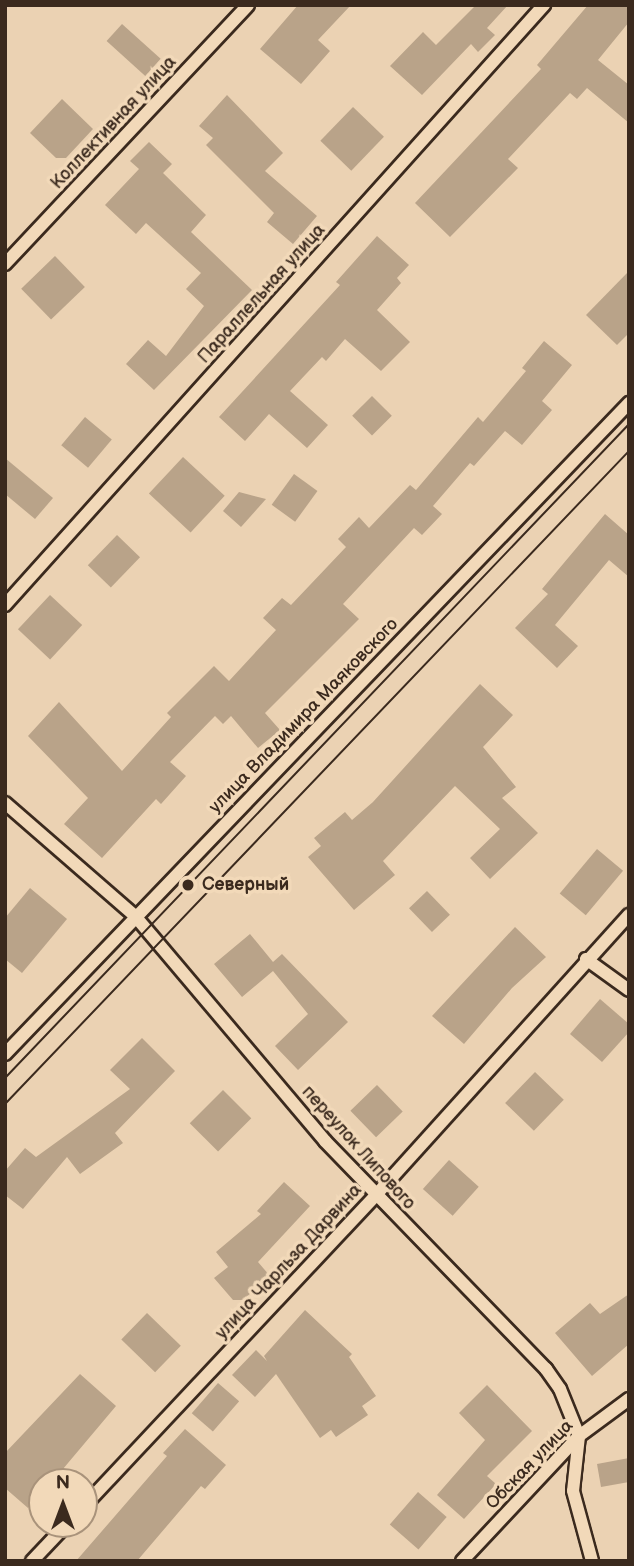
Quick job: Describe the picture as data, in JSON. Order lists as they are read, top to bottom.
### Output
{
  "streets": {
    "lane": [
      "Коллективная улица",
      "Параллельная улица",
      "улица Владимира Маяковского",
      "переулок Липового",
      "улица Чарльза Дарвина",
      "Обская улица"
    ]
  },
  "crossings": [
    ["улица Владимира Маяковского", "переулок Липового"],
    ["переулок Липового", "улица Чарльза Дарвина"],
    ["переулок Липового", "Обская улица"]
  ],
  "places": ["Северный"],
  "north": "top"
}
